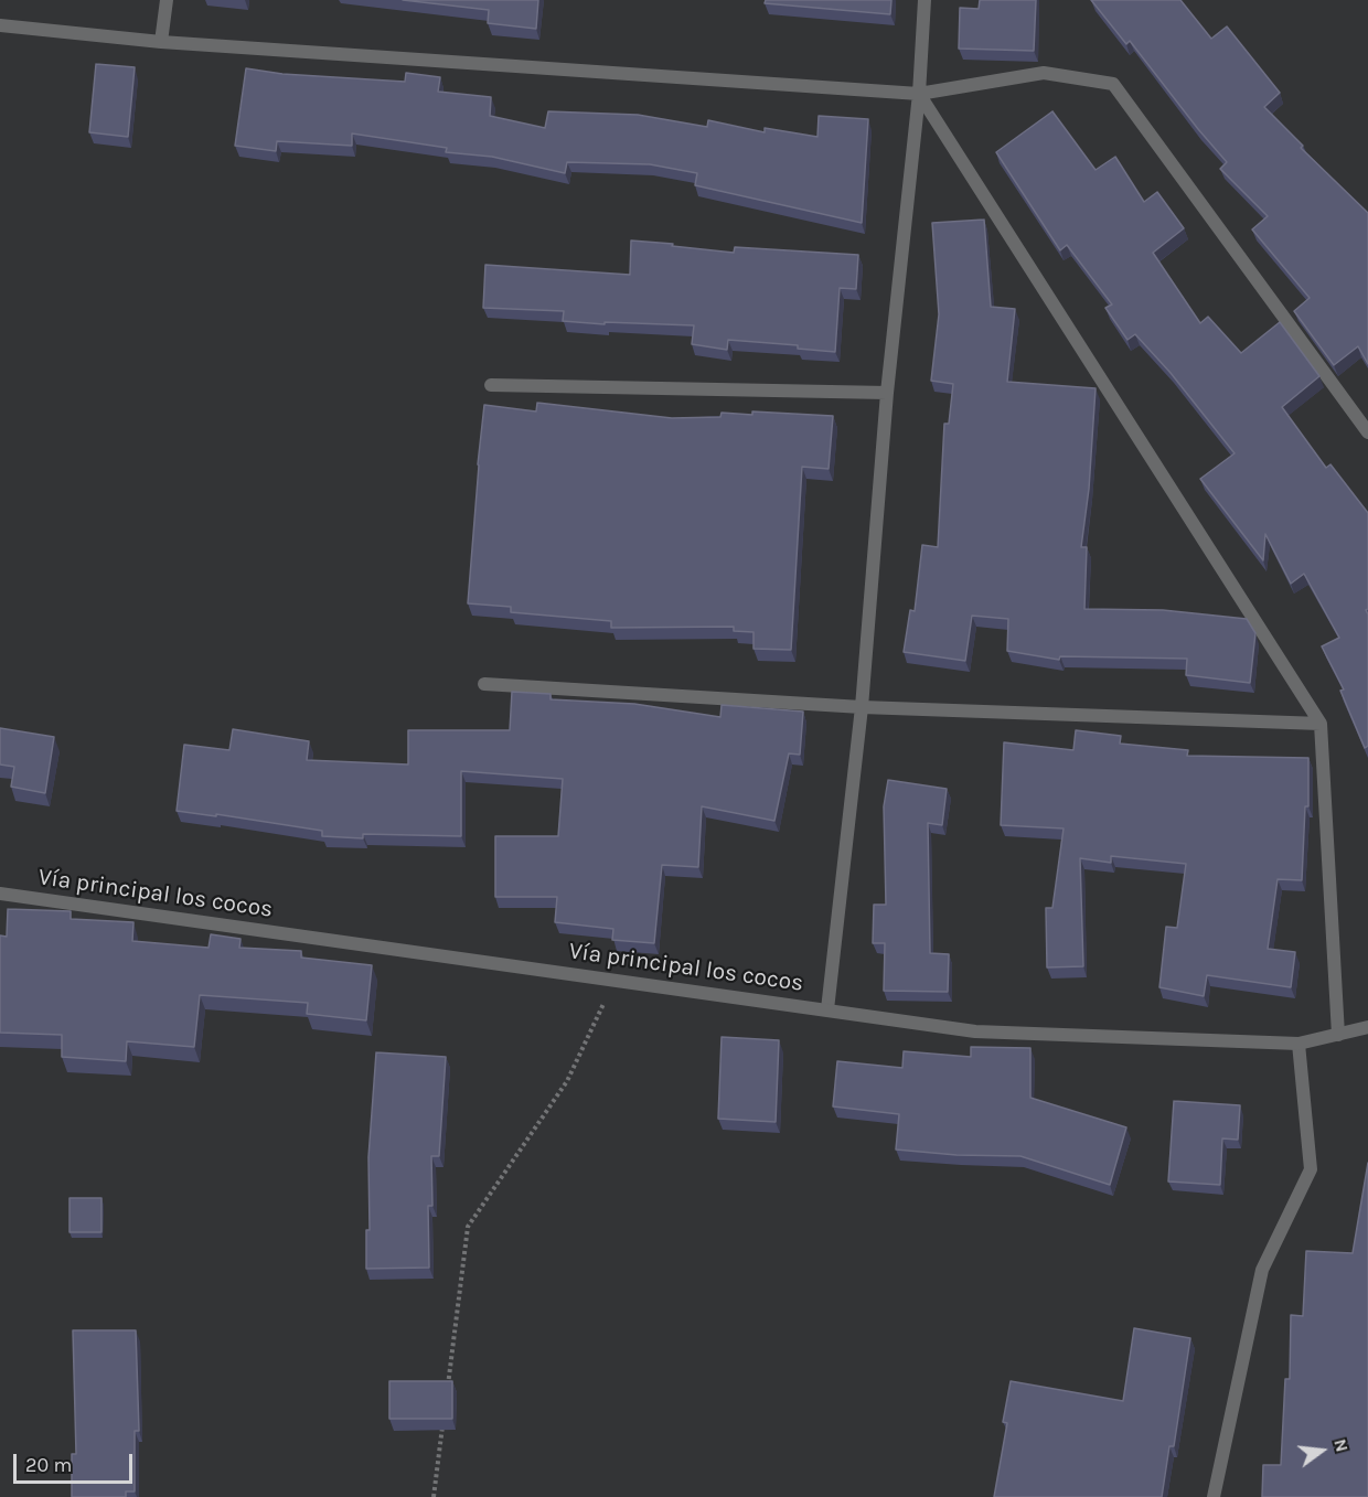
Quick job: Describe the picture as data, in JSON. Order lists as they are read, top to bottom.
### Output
{
  "streets": {
    "street": ["Vía principal los cocos"]
  },
  "scale_bar": "20 m",
  "north": "right"
}
